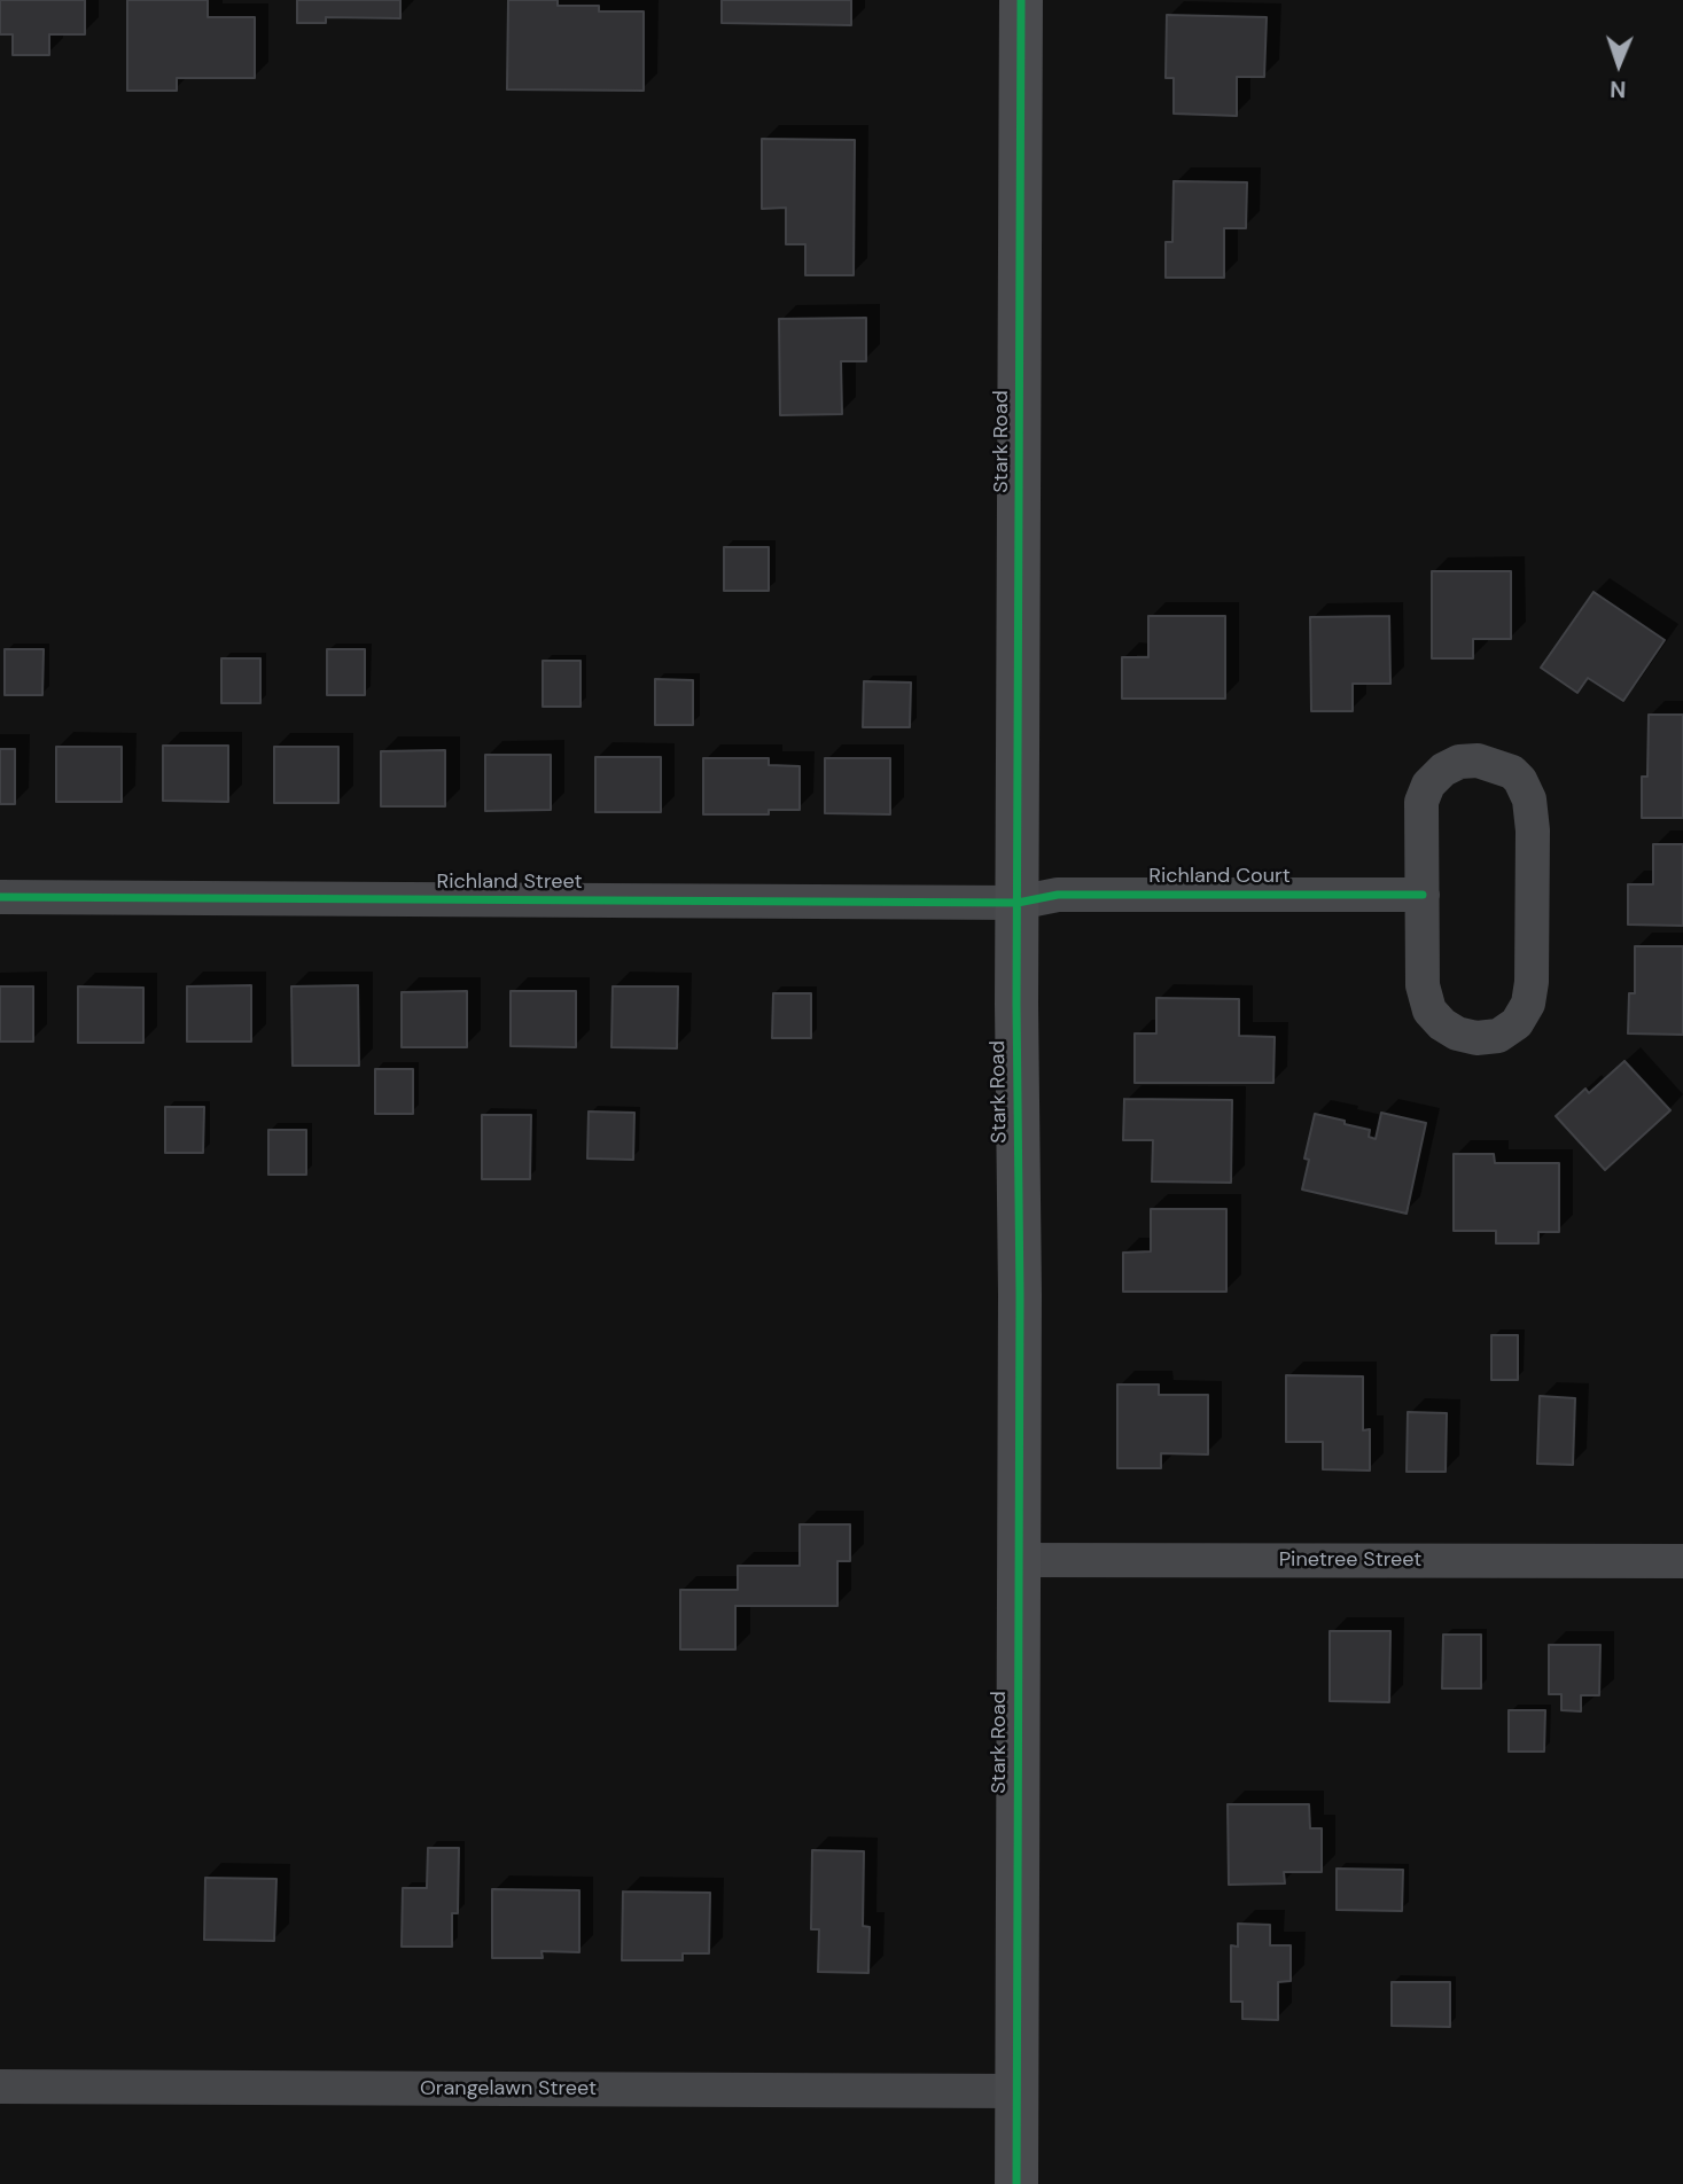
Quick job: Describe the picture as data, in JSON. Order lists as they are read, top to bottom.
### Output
{
  "streets": {
    "street": [
      "Stark Road",
      "Richland Court",
      "Richland Street",
      "Pinetree Street",
      "Orangelawn Street"
    ]
  },
  "crossings": [
    ["Stark Road", "Richland Court"],
    ["Stark Road", "Richland Street"],
    ["Stark Road", "Pinetree Street"],
    ["Stark Road", "Orangelawn Street"],
    ["Richland Court", "Richland Street"]
  ],
  "north": "bottom"
}
